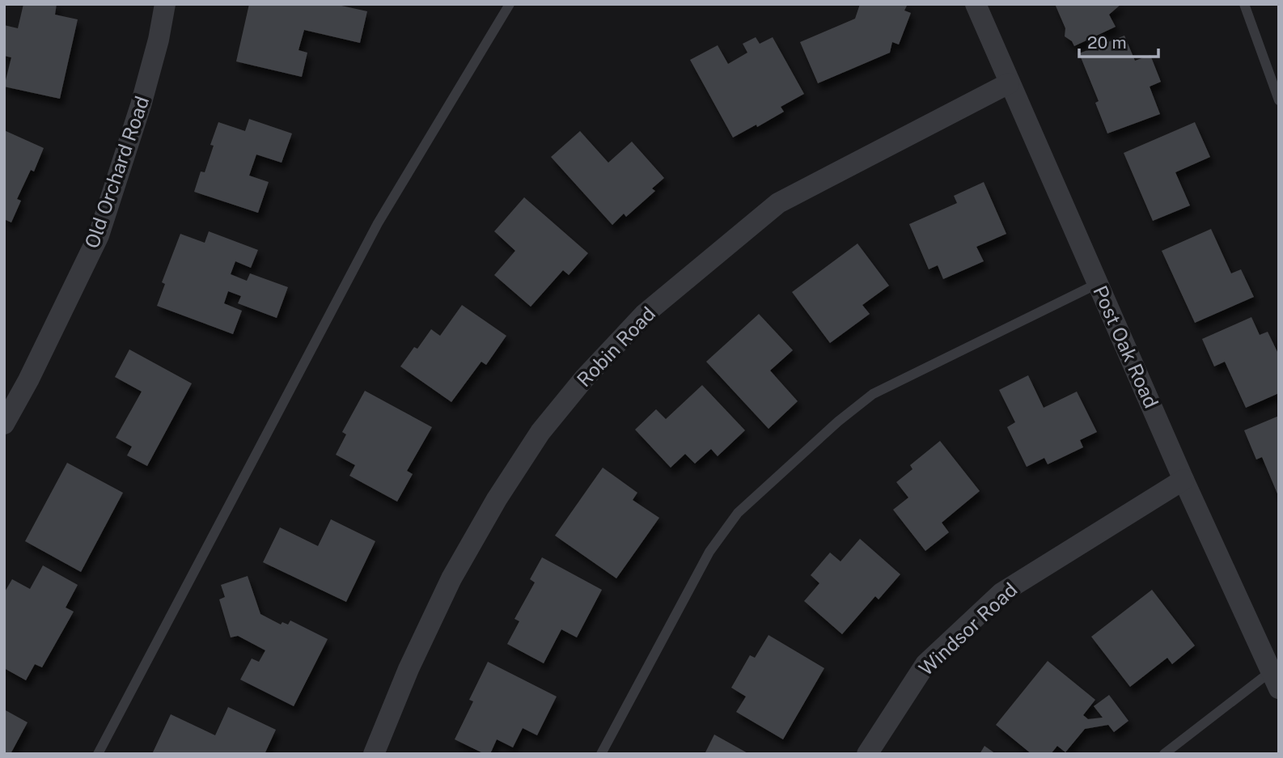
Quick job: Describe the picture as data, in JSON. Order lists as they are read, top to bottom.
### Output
{
  "streets": {
    "street": [
      "Old Orchard Road",
      "Robin Road",
      "Post Oak Road",
      "Windsor Road"
    ]
  },
  "crossings": [
    ["Robin Road", "Post Oak Road"],
    ["Post Oak Road", "Windsor Road"]
  ],
  "scale_bar": "20 m"
}
